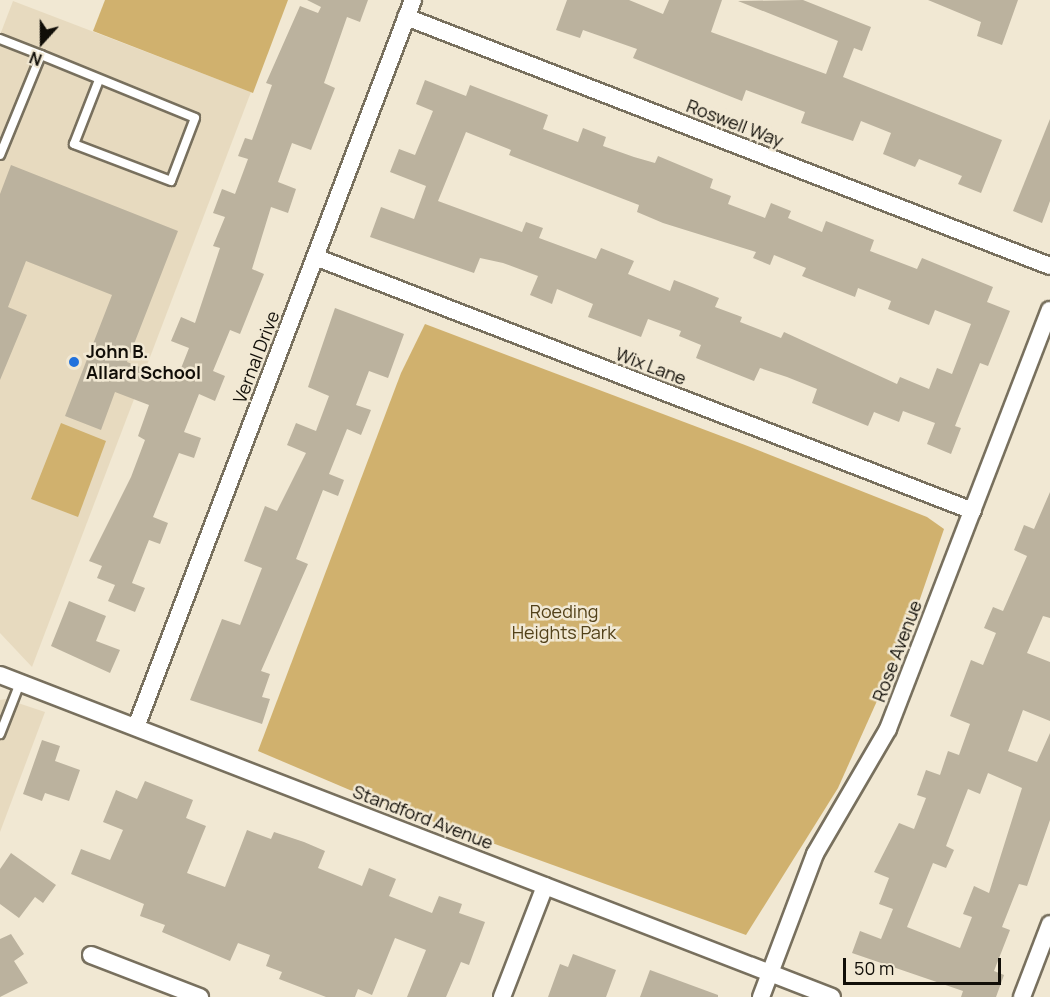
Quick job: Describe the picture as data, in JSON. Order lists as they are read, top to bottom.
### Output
{
  "streets": {
    "street": [
      "Roswell Way",
      "Vernal Drive",
      "Wix Lane",
      "Rose Avenue",
      "Standford Avenue"
    ]
  },
  "crossings": [
    ["Roswell Way", "Vernal Drive"],
    ["Vernal Drive", "Wix Lane"],
    ["Vernal Drive", "Standford Avenue"],
    ["Wix Lane", "Rose Avenue"],
    ["Rose Avenue", "Standford Avenue"]
  ],
  "parks": ["Roeding Heights Park"],
  "places": ["John B. Allard School"],
  "scale_bar": "50 m",
  "north": "bottom"
}
